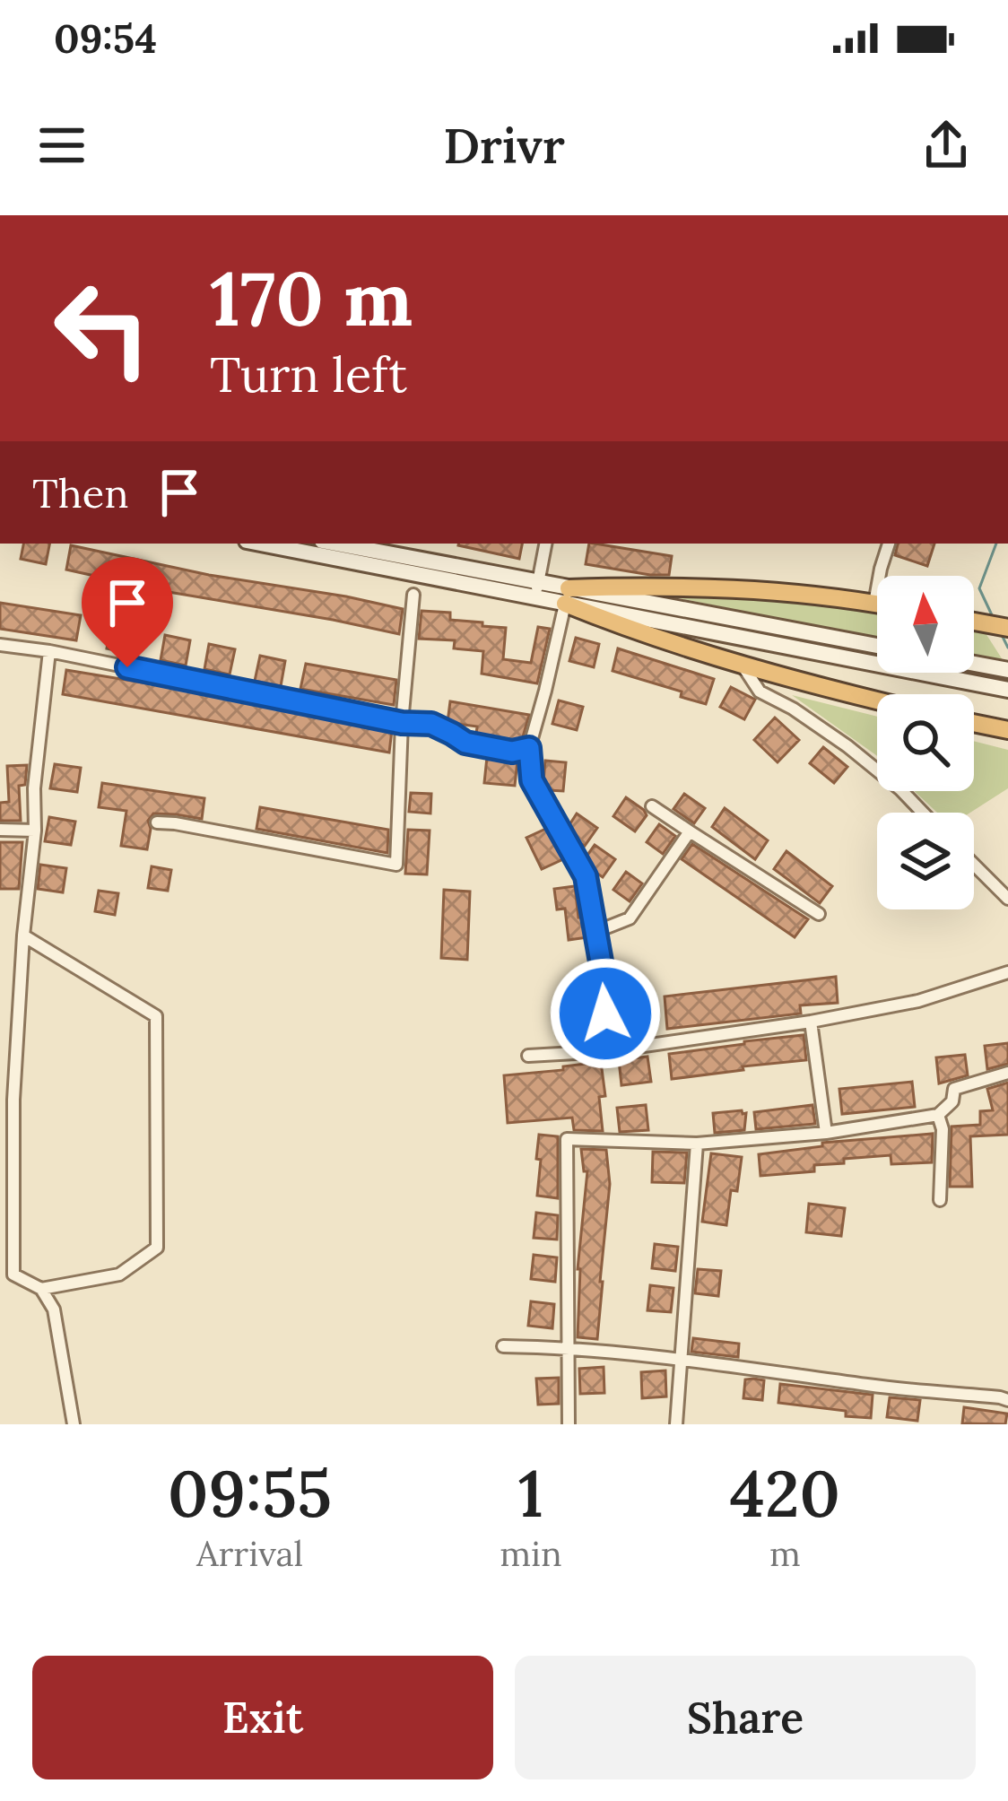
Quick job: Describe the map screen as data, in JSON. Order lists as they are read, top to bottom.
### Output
{
  "north": "top",
  "page": {
    "status": "09:54",
    "header": "Drivr",
    "turn": ["170 m", "Turn left"],
    "then": "Then",
    "eta": [
      "09:55",
      "Arrival",
      "1",
      "min",
      "420",
      "m"
    ],
    "buttons": ["Exit", "Share"]
  }
}
